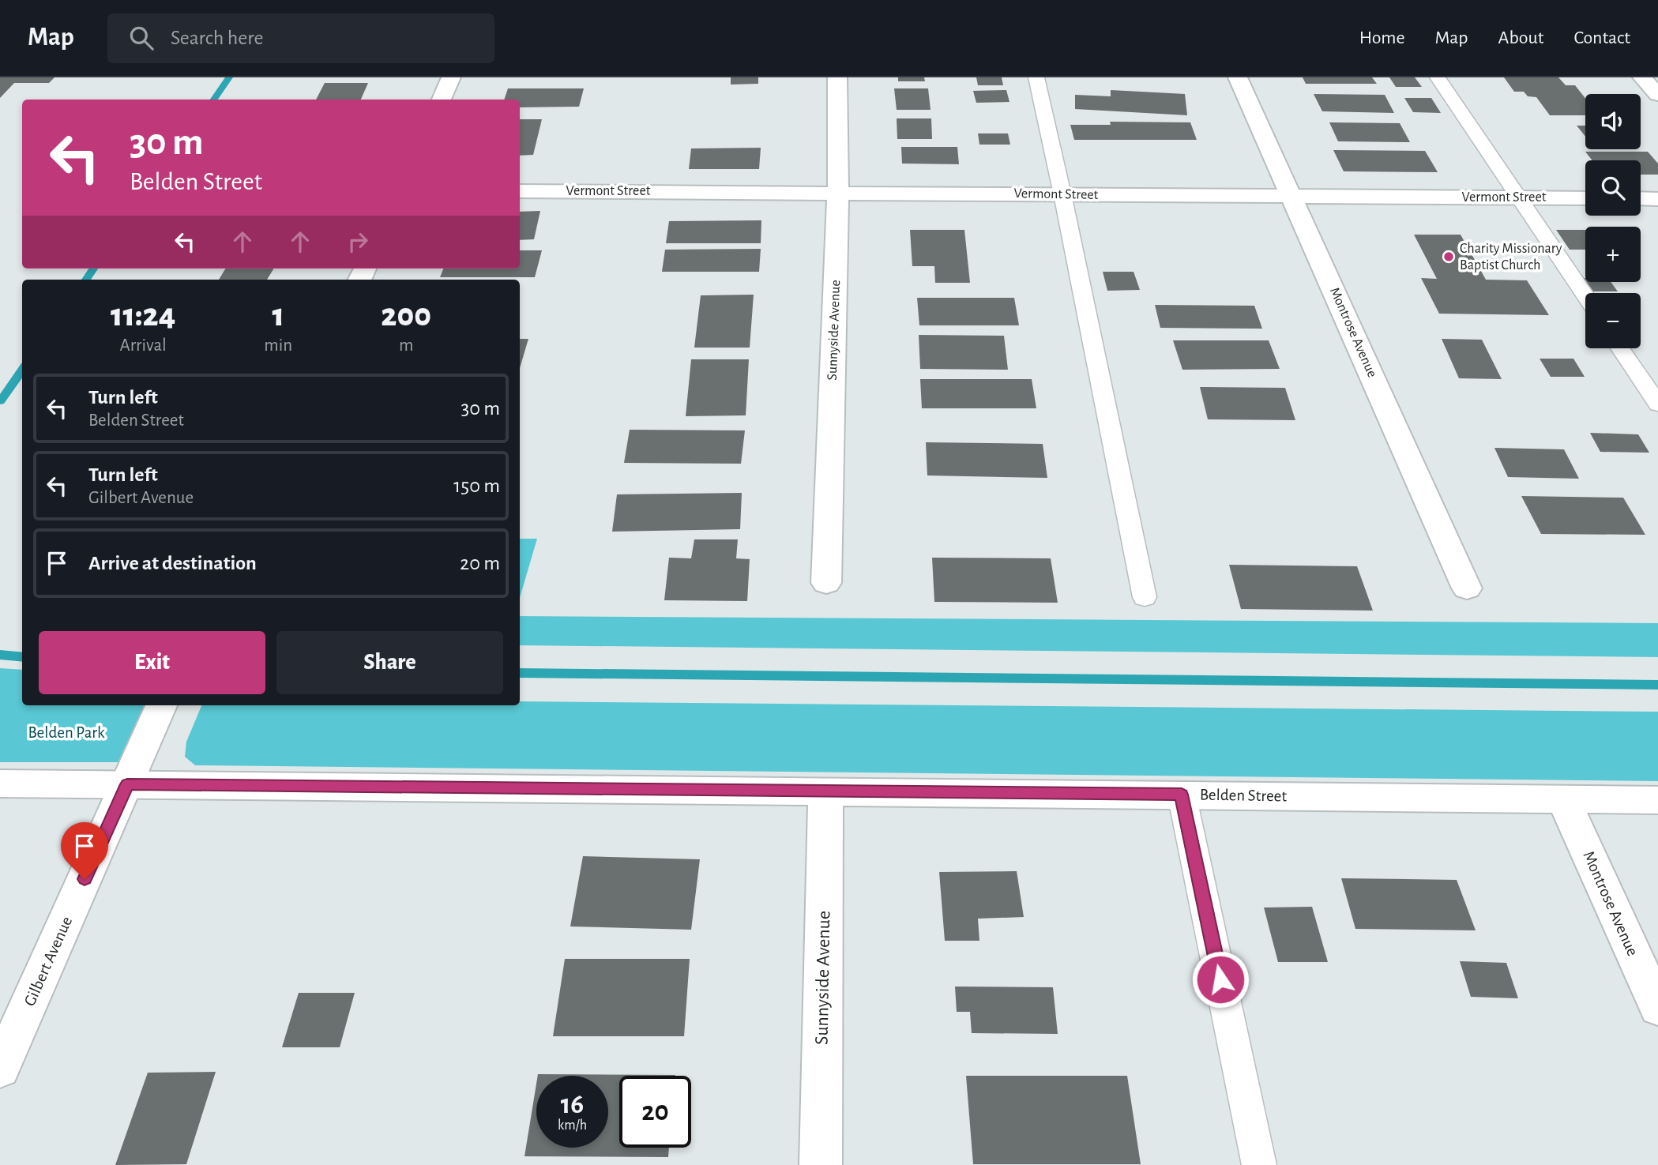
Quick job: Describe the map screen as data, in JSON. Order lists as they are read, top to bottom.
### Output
{
  "streets": {
    "street": [
      "Vermont Street",
      "Sunnyside Avenue",
      "Montrose Avenue",
      "Belden Street",
      "Gilbert Avenue"
    ]
  },
  "crossings": [
    ["Vermont Street", "Sunnyside Avenue"],
    ["Vermont Street", "Montrose Avenue"],
    ["Sunnyside Avenue", "Belden Street"],
    ["Montrose Avenue", "Belden Street"],
    ["Belden Street", "Gilbert Avenue"]
  ],
  "parks": ["Belden Park"],
  "places": ["Charity Missionary Baptist Church"],
  "page": {
    "header": "Map",
    "search": "Search here",
    "nav": [
      "Home",
      "Map",
      "About",
      "Contact"
    ],
    "map_buttons": ["+", "−"],
    "turn": ["30 m", "Belden Street"],
    "eta": [
      "11:24",
      "Arrival",
      "1",
      "min",
      "200",
      "m"
    ],
    "list": [
      {
        "name": "Turn left",
        "note": "Belden Street",
        "value": "30 m"
      },
      {
        "name": "Turn left",
        "note": "Gilbert Avenue",
        "value": "150 m"
      },
      {
        "name": "Arrive at destination",
        "value": "20 m"
      }
    ],
    "buttons": ["Exit", "Share"],
    "speed": "16 km/h",
    "limit": "20"
  }
}
